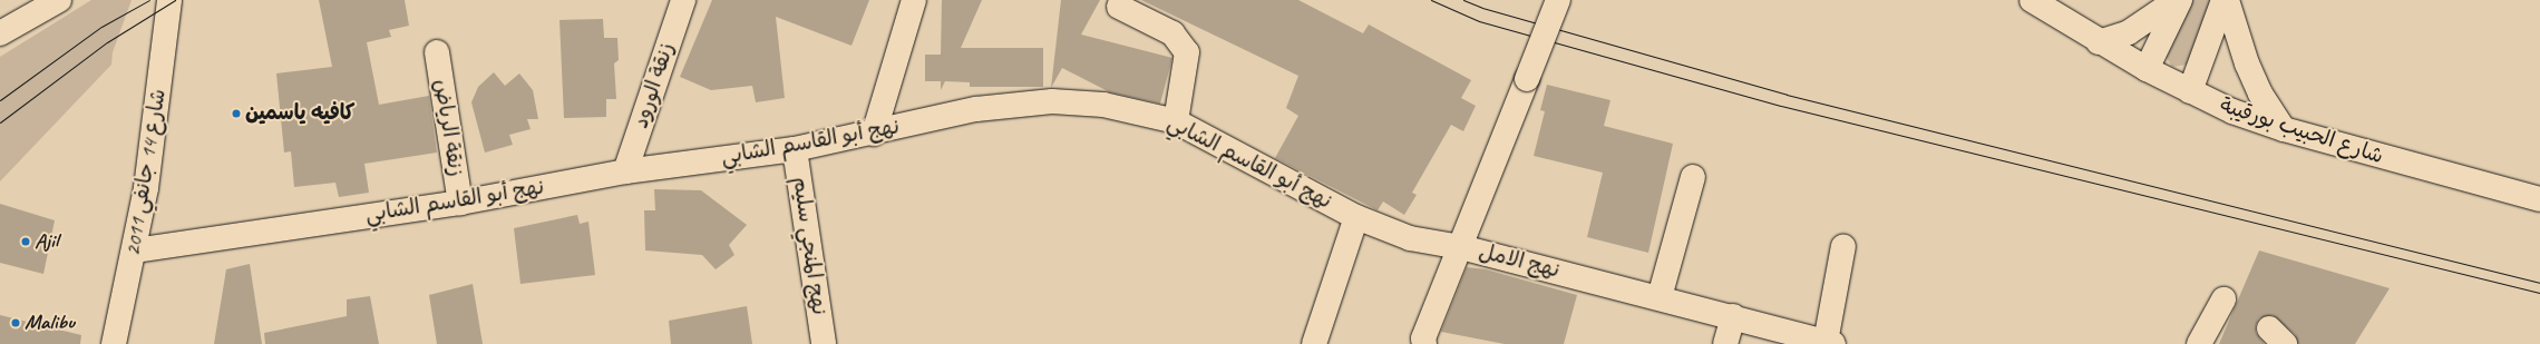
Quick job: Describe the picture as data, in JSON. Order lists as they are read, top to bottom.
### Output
{
  "streets": {
    "street": [
      "زنقة الورود",
      "زنقة الرياض",
      "شارع الحبيب بورقيبة",
      "نهج أبو القاسم الشابي",
      "شارع 14 جانفي 2011",
      "نهج المنجي سليم",
      "نهج الامل"
    ]
  },
  "crossings": [
    ["زنقة الورود", "نهج أبو القاسم الشابي"],
    ["زنقة الرياض", "نهج أبو القاسم الشابي"],
    ["نهج أبو القاسم الشابي", "شارع 14 جانفي 2011"],
    ["نهج أبو القاسم الشابي", "نهج المنجي سليم"],
    ["نهج أبو القاسم الشابي", "نهج الامل"]
  ],
  "places": ["كافيه ياسمين", "Ajil", "Malibu"]
}
